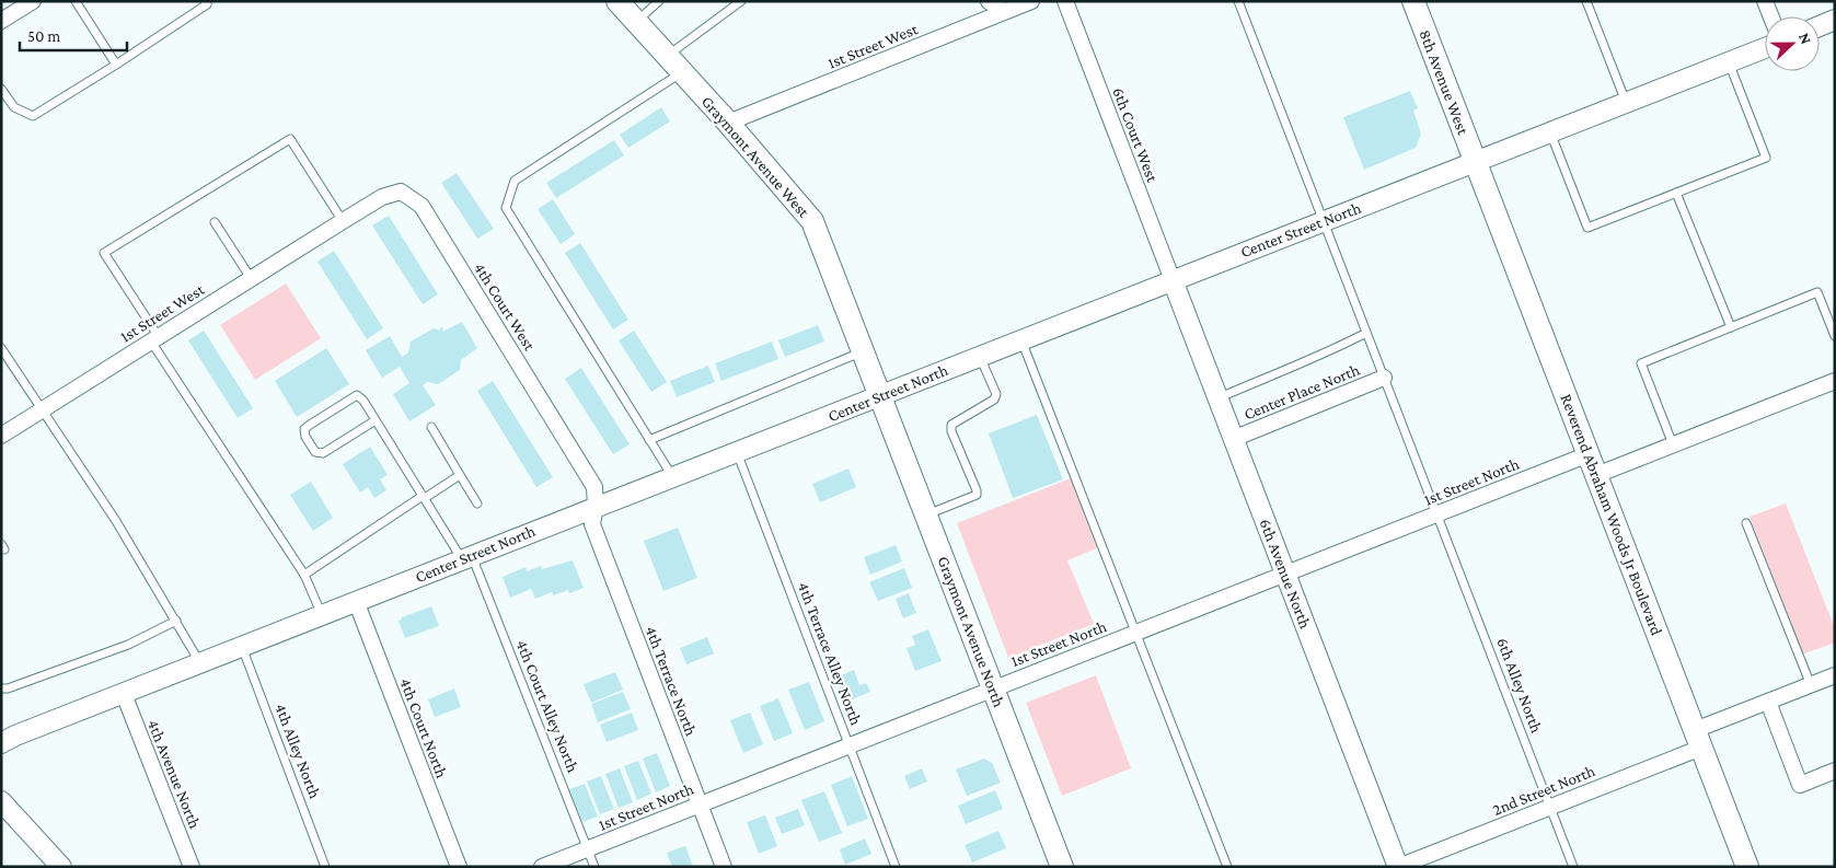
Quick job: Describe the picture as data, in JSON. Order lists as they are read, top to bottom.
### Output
{
  "streets": {
    "main road": [
      "8th Avenue West",
      "Graymont Avenue West",
      "Reverend Abraham Woods Jr Boulevard",
      "Graymont Avenue North"
    ],
    "street": [
      "1st Street West",
      "6th Court West",
      "Center Street North",
      "4th Court West",
      "Center Place North",
      "1st Street North",
      "6th Avenue North",
      "4th Terrace North",
      "4th Court North",
      "4th Avenue North",
      "2nd Street North"
    ],
    "lane": [
      "4th Terrace Alley North",
      "6th Alley North",
      "4th Court Alley North",
      "4th Alley North"
    ]
  },
  "crossings": [
    ["1st Street West", "Graymont Avenue West"],
    ["1st Street West", "4th Court West"],
    ["8th Avenue West", "Center Street North"],
    ["8th Avenue West", "Reverend Abraham Woods Jr Boulevard"],
    ["6th Court West", "Center Street North"],
    ["6th Court West", "6th Avenue North"],
    ["Graymont Avenue West", "Center Street North"],
    ["Graymont Avenue West", "Graymont Avenue North"],
    ["Center Street North", "4th Court West"],
    ["Center Street North", "Reverend Abraham Woods Jr Boulevard"],
    ["Center Street North", "6th Avenue North"],
    ["Center Street North", "Graymont Avenue North"],
    ["Center Street North", "4th Terrace Alley North"],
    ["Center Street North", "4th Terrace North"],
    ["Center Street North", "6th Alley North"],
    ["Center Street North", "4th Court Alley North"],
    ["Center Street North", "4th Court North"],
    ["Center Street North", "4th Alley North"],
    ["Center Street North", "4th Avenue North"],
    ["4th Court West", "4th Terrace North"],
    ["Center Place North", "6th Avenue North"],
    ["Center Place North", "6th Alley North"],
    ["1st Street North", "Reverend Abraham Woods Jr Boulevard"],
    ["1st Street North", "6th Avenue North"],
    ["1st Street North", "Graymont Avenue North"],
    ["1st Street North", "4th Terrace Alley North"],
    ["1st Street North", "4th Terrace North"],
    ["1st Street North", "6th Alley North"],
    ["1st Street North", "4th Court Alley North"],
    ["Reverend Abraham Woods Jr Boulevard", "2nd Street North"],
    ["6th Avenue North", "2nd Street North"],
    ["6th Alley North", "2nd Street North"]
  ],
  "scale_bar": "50 m",
  "north": "right"
}
